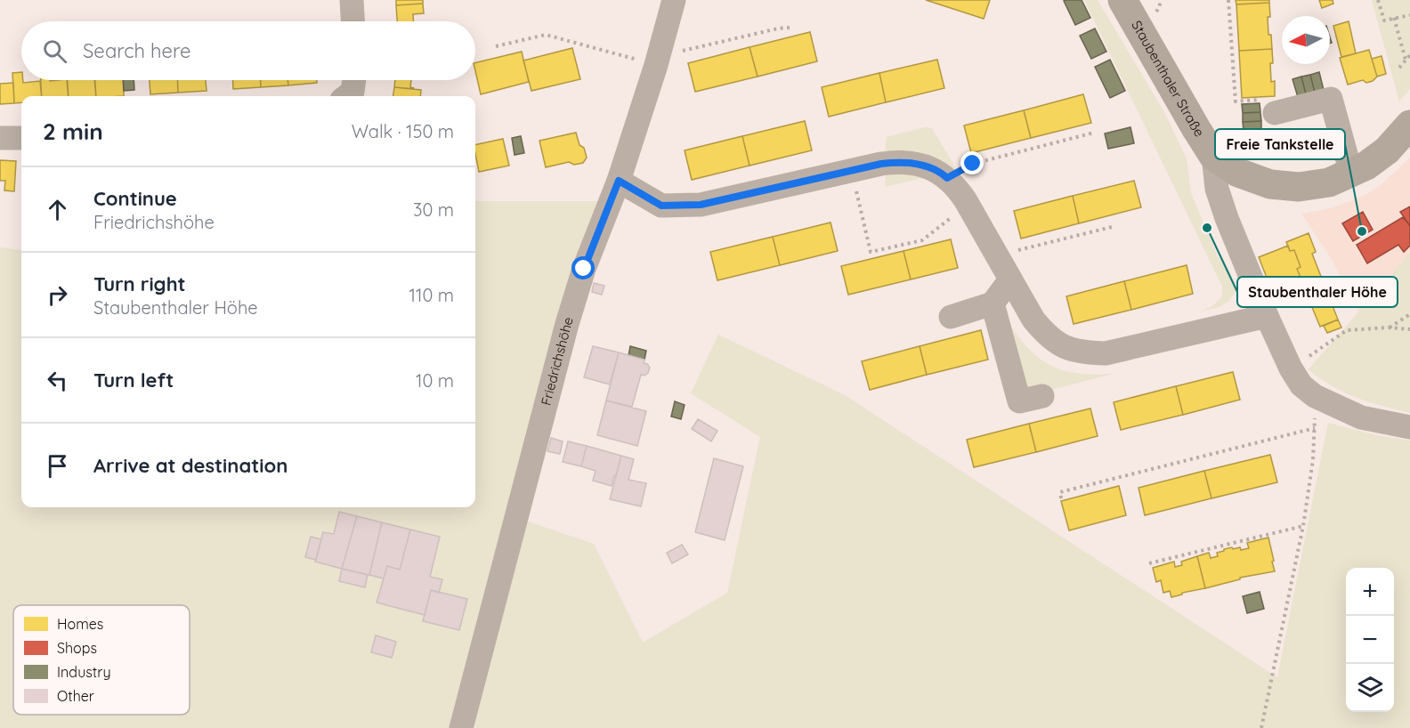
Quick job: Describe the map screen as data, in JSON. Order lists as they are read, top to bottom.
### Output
{
  "streets": {
    "main road": ["Staubenthaler Straße"],
    "street": ["Friedrichshöhe"]
  },
  "places": ["Staubenthaler Höhe", "Freie Tankstelle"],
  "legend": [
    "Homes",
    "Shops",
    "Industry",
    "Other"
  ],
  "north": "left",
  "page": {
    "search": "Search here",
    "heading": ["2 min", "Walk · 150 m"],
    "list": [
      ["Continue", "Friedrichshöhe", "30 m"],
      ["Turn right", "Staubenthaler Höhe", "110 m"],
      ["Turn left", "10 m"],
      "Arrive at destination"
    ],
    "map_buttons": ["+", "−"]
  }
}
